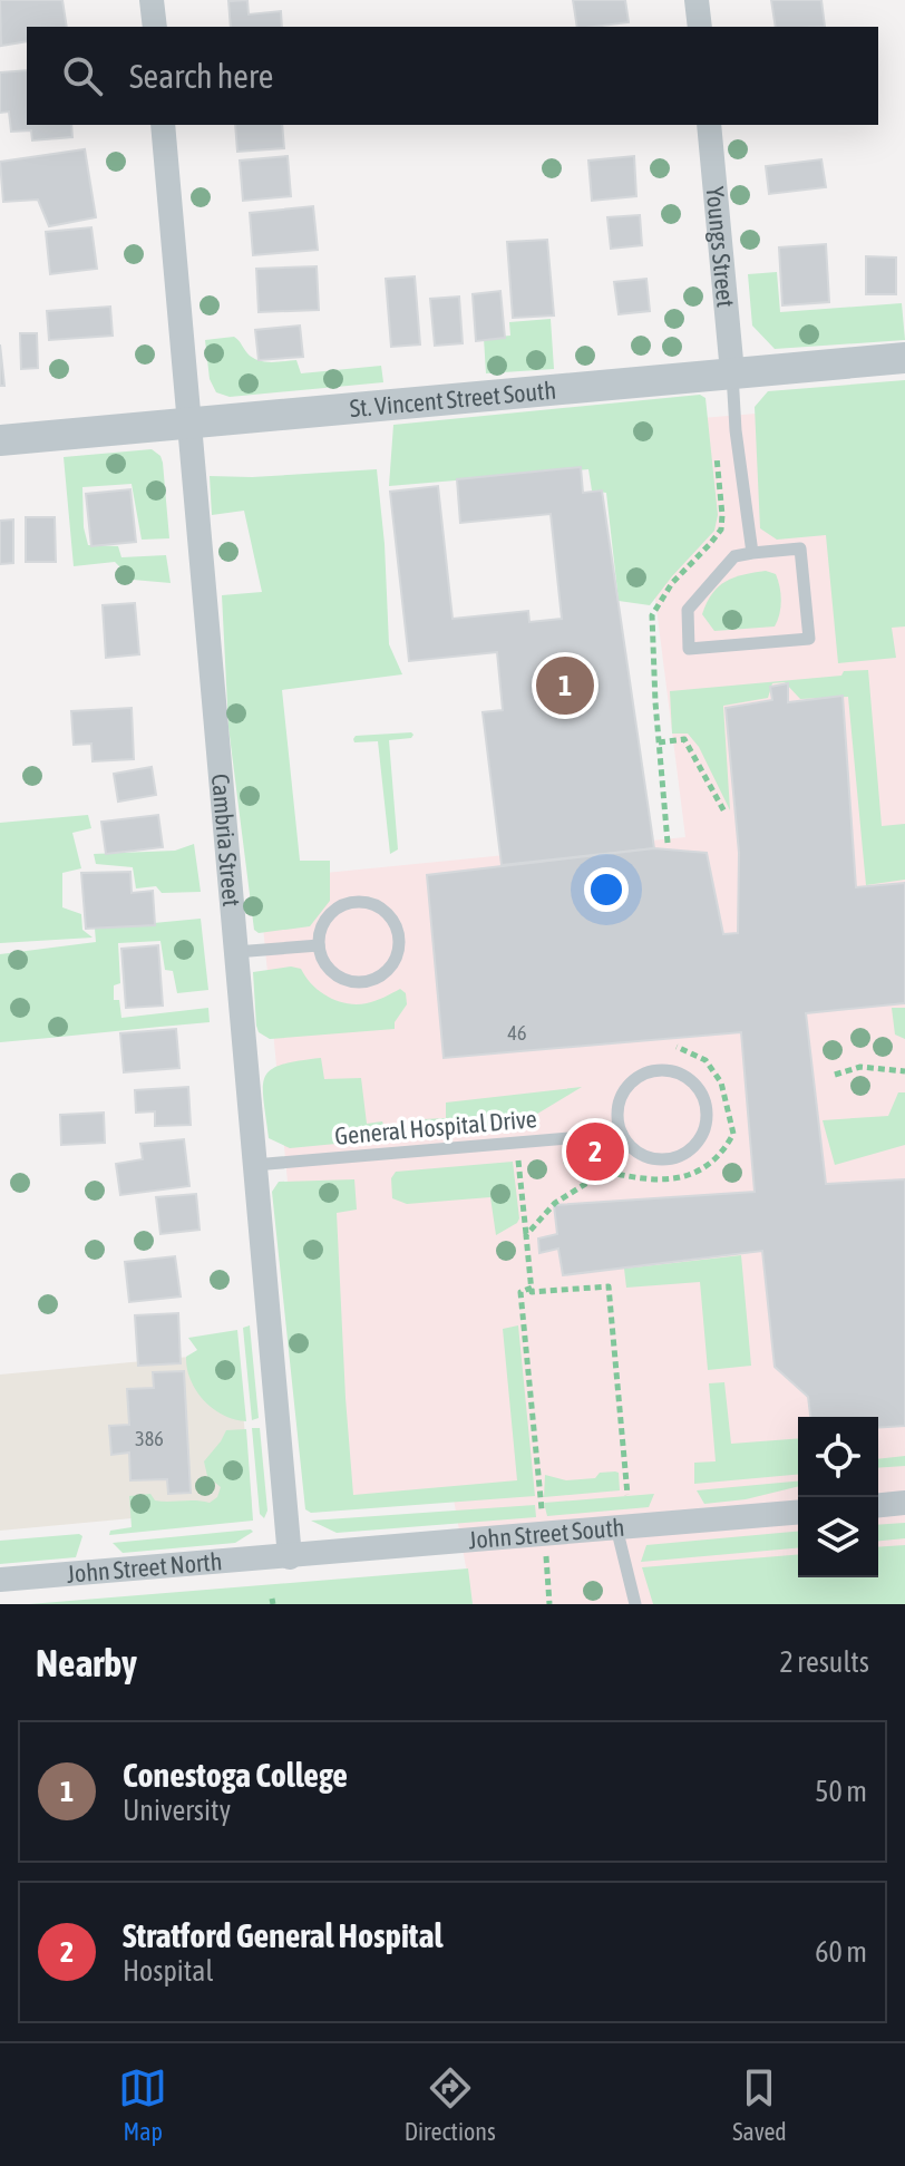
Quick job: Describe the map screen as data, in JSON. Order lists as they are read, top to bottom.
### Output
{
  "streets": {
    "street": [
      "Youngs Street",
      "St. Vincent Street South",
      "Cambria Street",
      "John Street South",
      "John Street North"
    ],
    "lane": ["General Hospital Drive"]
  },
  "crossings": [
    ["Youngs Street", "St. Vincent Street South"],
    ["St. Vincent Street South", "Cambria Street"],
    ["Cambria Street", "General Hospital Drive"],
    ["Cambria Street", "John Street South"],
    ["Cambria Street", "John Street North"],
    ["John Street South", "John Street North"]
  ],
  "house_numbers": ["46", "386"],
  "page": {
    "search": "Search here",
    "pins": ["1", "2"],
    "heading": ["Nearby", "2 results"],
    "list": [
      {
        "mark": "1",
        "name": "Conestoga College",
        "note": "University",
        "value": "50 m"
      },
      {
        "mark": "2",
        "name": "Stratford General Hospital",
        "note": "Hospital",
        "value": "60 m"
      }
    ],
    "nav": ["Map", "Directions", "Saved"]
  }
}
